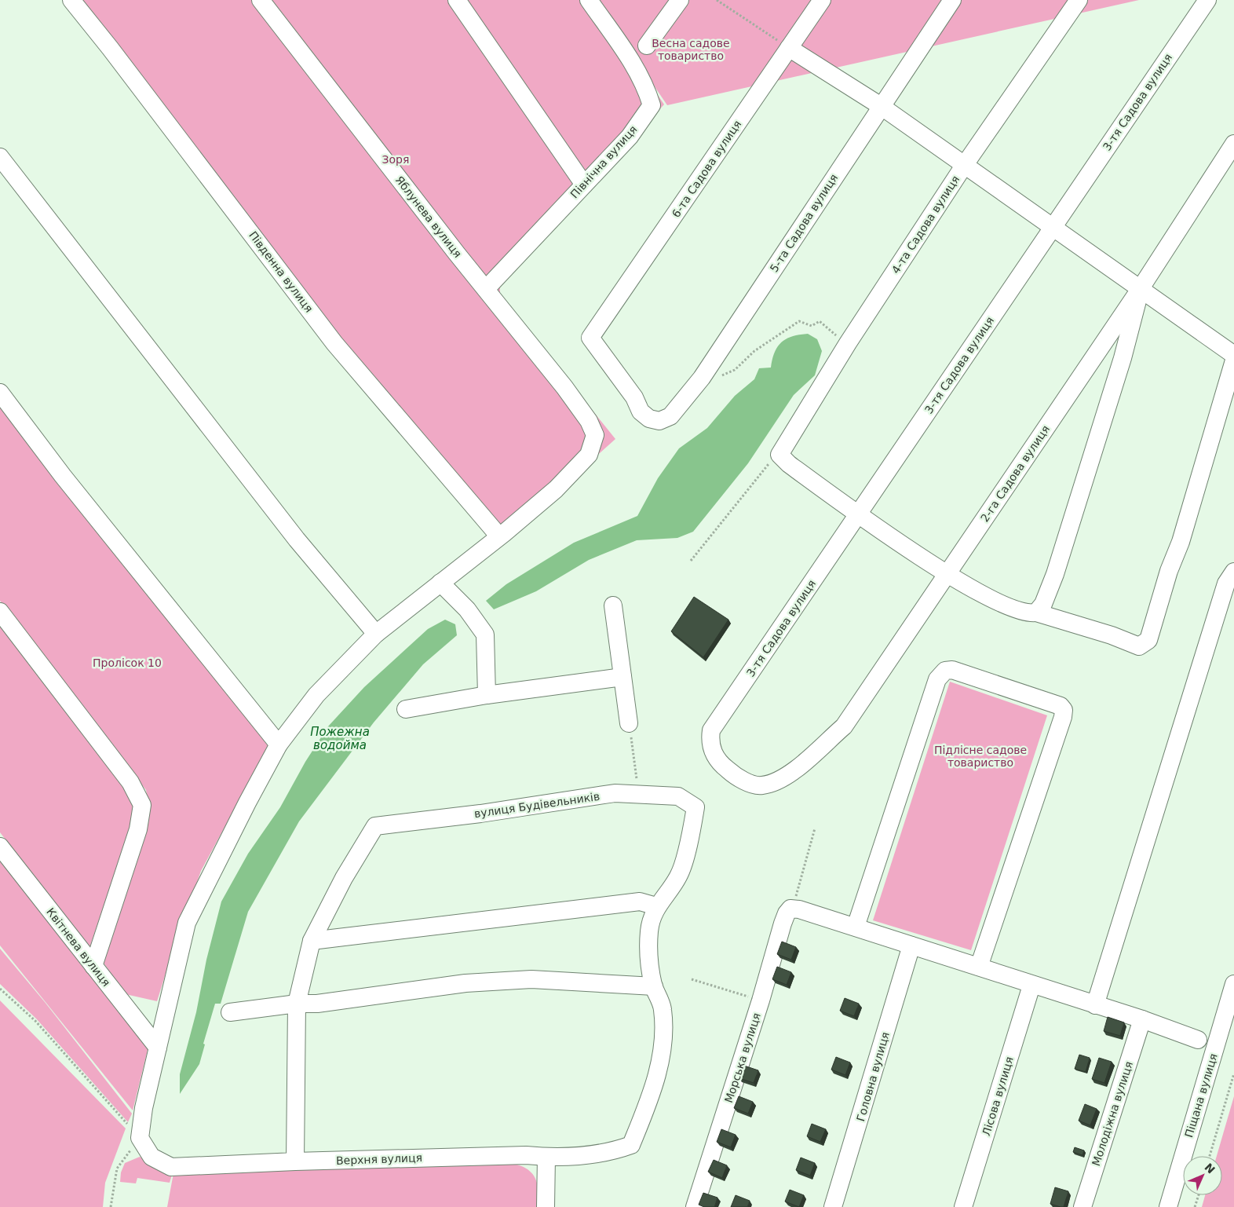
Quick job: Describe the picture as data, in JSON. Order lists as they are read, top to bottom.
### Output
{
  "streets": {
    "street": [
      "3-тя Садова вулиця",
      "Північна вулиця",
      "6-та Садова вулиця",
      "Яблунева вулиця",
      "5-та Садова вулиця",
      "4-та Садова вулиця",
      "Південна вулиця",
      "2-га Садова вулиця",
      "вулиця Будівельників",
      "Квітнева вулиця",
      "Морська вулиця",
      "Головна вулиця",
      "Піщана вулиця",
      "Лісова вулиця",
      "Молодіжна вулиця",
      "Верхня вулиця"
    ]
  },
  "crossings": [
    ["3-тя Садова вулиця", "2-га Садова вулиця"],
    ["Північна вулиця", "Яблунева вулиця"],
    ["6-та Садова вулиця", "5-та Садова вулиця"],
    ["Яблунева вулиця", "Південна вулиця"]
  ],
  "water": ["Пожежна водойма"],
  "parks": [
    "Весна садове товариство",
    "Зоря",
    "Пролісок 10",
    "Підлісне садове товариство"
  ],
  "north": "top right"
}
